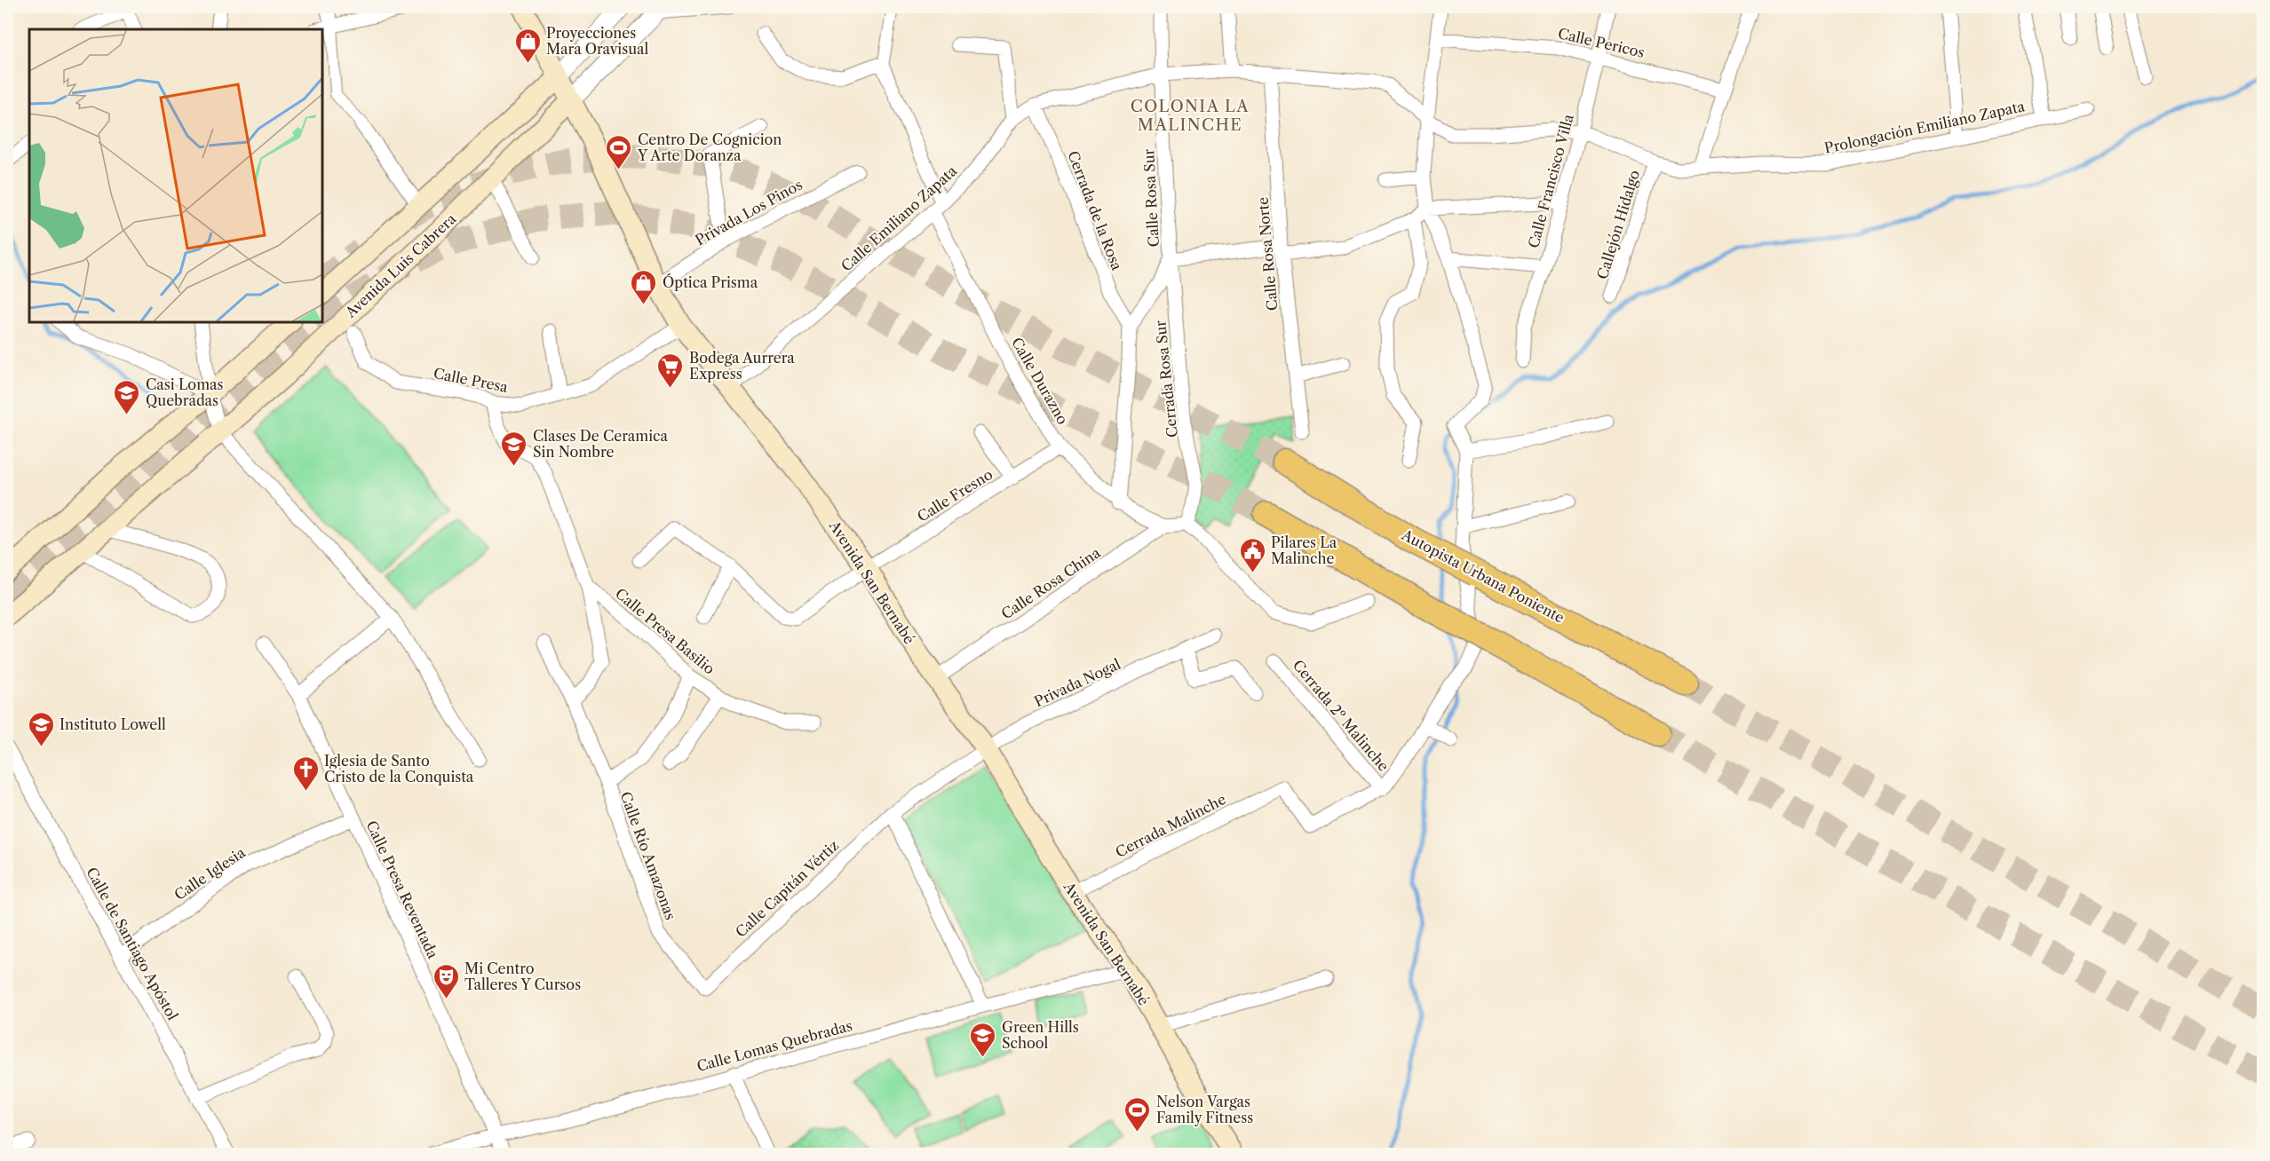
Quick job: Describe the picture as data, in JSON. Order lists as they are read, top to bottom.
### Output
{
  "streets": {
    "highway": ["Autopista Urbana Poniente"],
    "main road": ["Avenida Luis Cabrera", "Avenida San Bernabé"],
    "street": [
      "Calle Pericos",
      "Prolongación Emiliano Zapata",
      "Calle Francisco Villa",
      "Calle Rosa Sur",
      "Cerrada de la Rosa",
      "Privada Los Pinos",
      "Calle Emiliano Zapata",
      "Callejón Hidalgo",
      "Calle Rosa Norte",
      "Cerrada Rosa Sur",
      "Calle Presa",
      "Calle Durazno",
      "Calle Fresno",
      "Calle Rosa China",
      "Calle Presa Basilio",
      "Privada Nogal",
      "Cerrada 2º Malinche",
      "Cerrada Malinche",
      "Calle Río Amazonas",
      "Calle Iglesia",
      "Calle Capitán Vértiz",
      "Calle Presa Reventada",
      "Calle de Santiago Apóstol",
      "Calle Lomas Quebradas"
    ]
  },
  "crossings": [
    ["Calle Pericos", "Calle Francisco Villa"],
    ["Prolongación Emiliano Zapata", "Calle Francisco Villa"],
    ["Prolongación Emiliano Zapata", "Calle Emiliano Zapata"],
    ["Prolongación Emiliano Zapata", "Callejón Hidalgo"],
    ["Calle Rosa Sur", "Cerrada de la Rosa"],
    ["Calle Rosa Sur", "Calle Emiliano Zapata"],
    ["Calle Rosa Sur", "Cerrada Rosa Sur"],
    ["Cerrada de la Rosa", "Calle Emiliano Zapata"],
    ["Privada Los Pinos", "Avenida San Bernabé"],
    ["Calle Emiliano Zapata", "Calle Rosa Norte"],
    ["Calle Emiliano Zapata", "Calle Durazno"],
    ["Calle Emiliano Zapata", "Avenida San Bernabé"],
    ["Avenida Luis Cabrera", "Avenida San Bernabé"],
    ["Cerrada Rosa Sur", "Calle Rosa China"],
    ["Calle Presa", "Avenida San Bernabé"],
    ["Calle Presa", "Calle Presa Basilio"],
    ["Calle Durazno", "Calle Fresno"],
    ["Calle Durazno", "Calle Rosa China"],
    ["Calle Fresno", "Avenida San Bernabé"],
    ["Avenida San Bernabé", "Calle Rosa China"],
    ["Avenida San Bernabé", "Privada Nogal"],
    ["Avenida San Bernabé", "Cerrada Malinche"],
    ["Avenida San Bernabé", "Calle Capitán Vértiz"],
    ["Avenida San Bernabé", "Calle Lomas Quebradas"],
    ["Calle Presa Basilio", "Calle Río Amazonas"],
    ["Privada Nogal", "Calle Capitán Vértiz"],
    ["Cerrada 2º Malinche", "Cerrada Malinche"],
    ["Calle Río Amazonas", "Calle Capitán Vértiz"],
    ["Calle Iglesia", "Calle Presa Reventada"],
    ["Calle Iglesia", "Calle de Santiago Apóstol"],
    ["Calle Presa Reventada", "Calle Lomas Quebradas"]
  ],
  "districts": ["COLONIA LA MALINCHE"],
  "places": {
    "shop": ["Proyecciones Mara Oravisual", "Óptica Prisma"],
    "sports": ["Centro De Cognicion Y Arte Doranza", "Nelson Vargas Family Fitness"],
    "supermarket": ["Bodega Aurrera Express"],
    "school or university": [
      "Casi Lomas Quebradas",
      "Clases De Ceramica Sin Nombre",
      "Instituto Lowell",
      "Green Hills School"
    ],
    "public building": ["Pilares La Malinche"],
    "church": ["Iglesia de Santo Cristo de la Conquista"],
    "theatre": ["Mi Centro Talleres Y Cursos"]
  }
}
